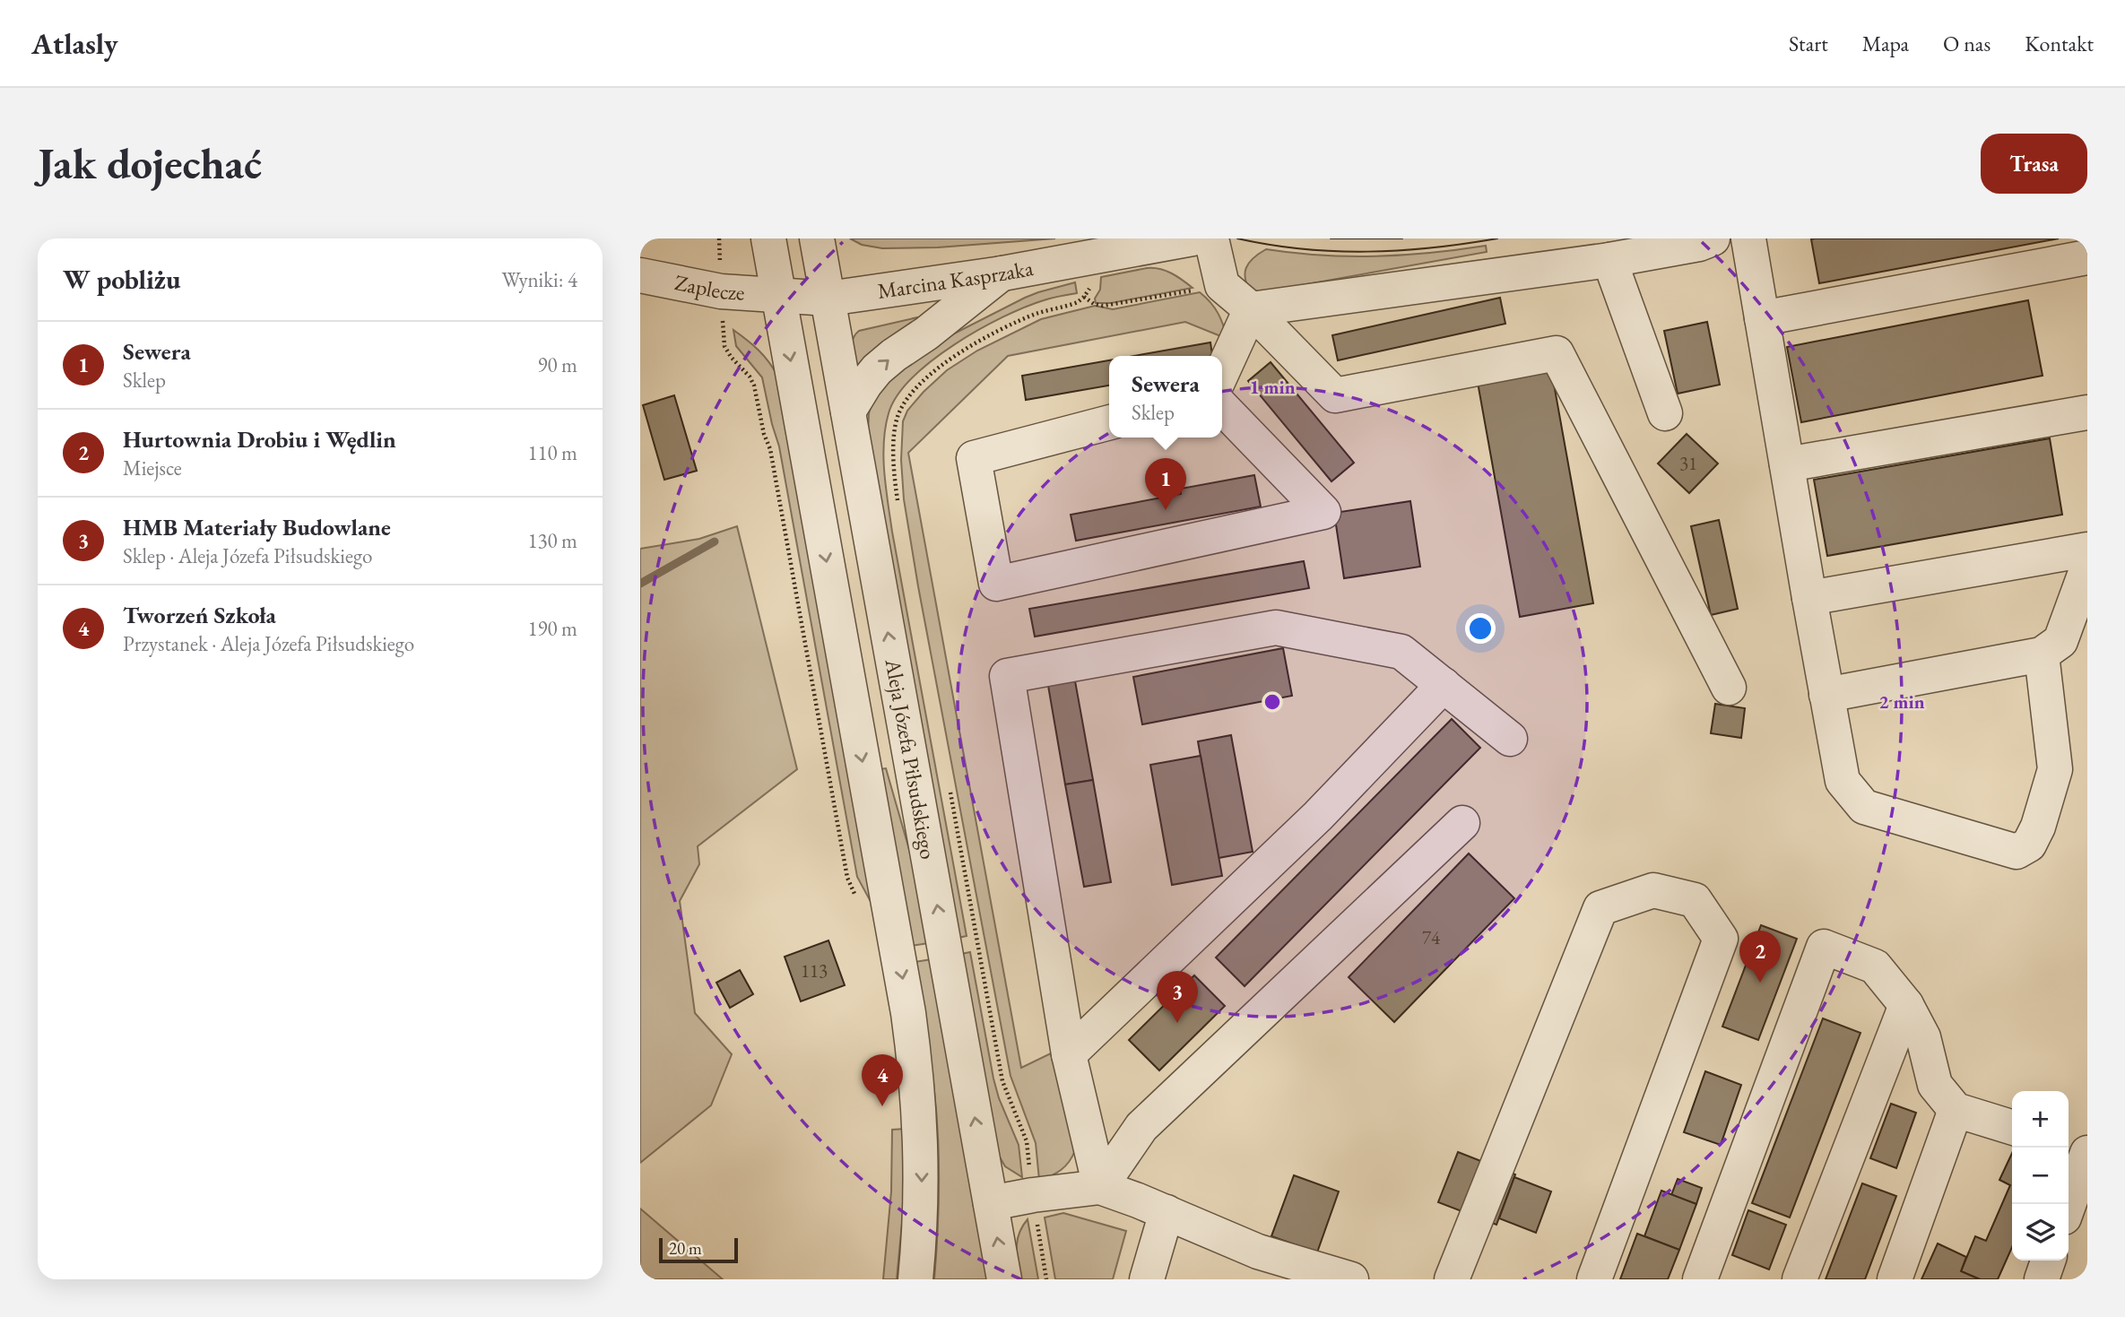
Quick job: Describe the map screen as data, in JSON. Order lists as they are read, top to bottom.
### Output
{
  "streets": {
    "street": ["Marcina Kasprzaka", "Zaplecze", "Aleja Józefa Piłsudskiego"]
  },
  "crossings": [
    ["Marcina Kasprzaka", "Zaplecze"],
    ["Marcina Kasprzaka", "Aleja Józefa Piłsudskiego"]
  ],
  "house_numbers": ["31", "74", "113"],
  "scale_bar": "20 m",
  "page": {
    "header": "Atlasly",
    "nav": [
      "Start",
      "Mapa",
      "O nas",
      "Kontakt"
    ],
    "buttons": "Trasa",
    "title": "Jak dojechać",
    "heading": ["W pobliżu", "Wyniki: 4"],
    "list": [
      {
        "mark": "1",
        "name": "Sewera",
        "note": "Sklep",
        "value": "90 m"
      },
      {
        "mark": "2",
        "name": "Hurtownia Drobiu i Wędlin",
        "note": "Miejsce",
        "value": "110 m"
      },
      {
        "mark": "3",
        "name": "HMB Materiały Budowlane",
        "note": "Sklep · Aleja Józefa Piłsudskiego",
        "value": "130 m"
      },
      {
        "mark": "4",
        "name": "Tworzeń Szkoła",
        "note": "Przystanek · Aleja Józefa Piłsudskiego",
        "value": "190 m"
      }
    ],
    "popup": ["Sewera", "Sklep"],
    "pins": [
      "1",
      "2",
      "3",
      "4"
    ],
    "map_buttons": ["+", "−"],
    "scale": "20 m"
  },
  "rings": ["1 min", "2 min"]
}
